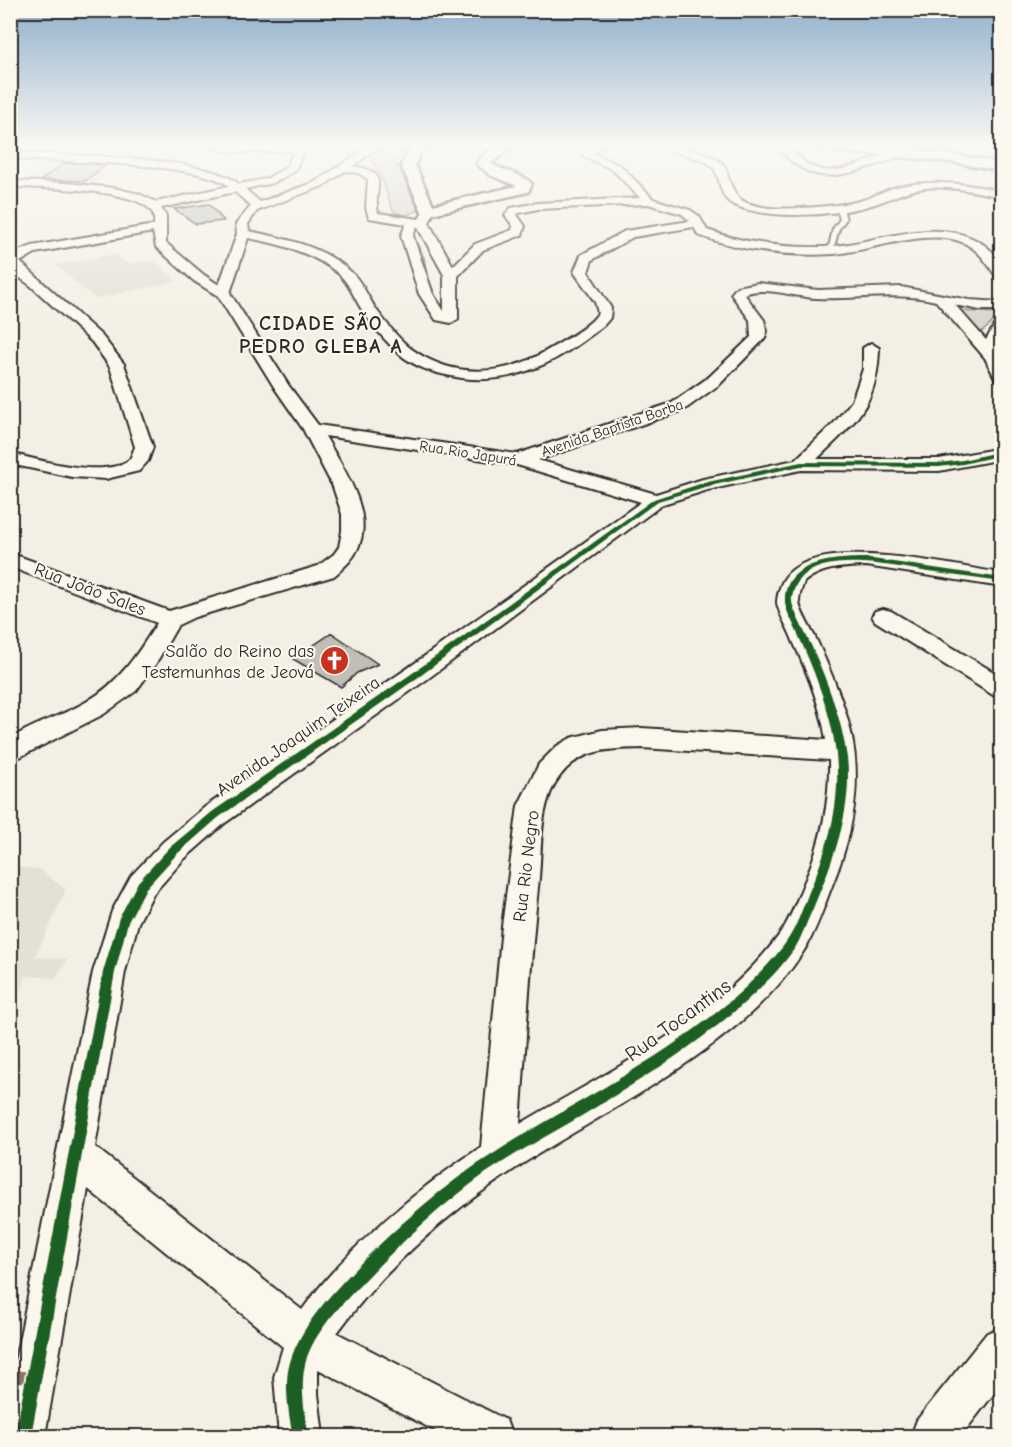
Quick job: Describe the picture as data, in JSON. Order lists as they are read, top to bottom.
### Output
{
  "streets": {
    "street": [
      "Avenida Baptista Borba",
      "Rua Rio Japurá",
      "Rua João Sales",
      "Avenida Joaquim Teixeira",
      "Rua Rio Negro",
      "Rua Tocantins"
    ]
  },
  "crossings": [
    ["Avenida Baptista Borba", "Rua Rio Japurá"],
    ["Rua Rio Japurá", "Avenida Joaquim Teixeira"],
    ["Rua Rio Negro", "Rua Tocantins"]
  ],
  "districts": ["CIDADE SÃO PEDRO GLEBA A"],
  "places": {
    "church": ["Salão do Reino das Testemunhas de Jeová"]
  }
}
